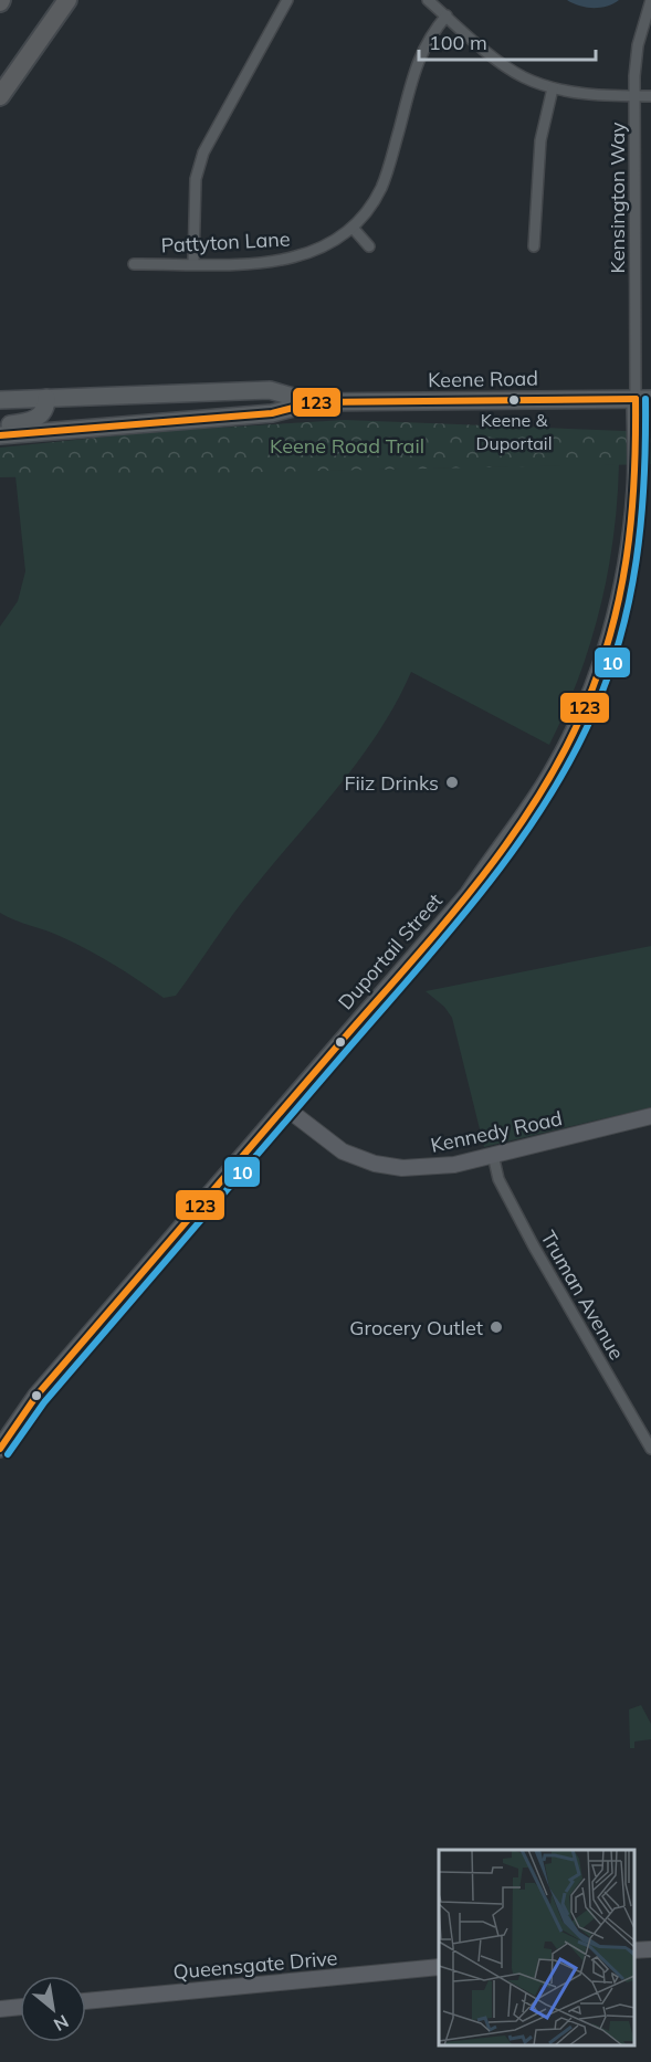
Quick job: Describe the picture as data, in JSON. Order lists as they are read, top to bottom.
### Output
{
  "streets": {
    "main road": ["Keene Road", "Duportail Street"],
    "street": [
      "Kensington Way",
      "Pattyton Lane",
      "Kennedy Road",
      "Truman Avenue",
      "Queensgate Drive"
    ]
  },
  "crossings": [
    ["Kensington Way", "Keene Road"],
    ["Kensington Way", "Duportail Street"],
    ["Keene Road", "Duportail Street"],
    ["Duportail Street", "Kennedy Road"],
    ["Kennedy Road", "Truman Avenue"]
  ],
  "parks": ["Keene Road Trail"],
  "places": ["Keene & Duportail", "Fiiz Drinks", "Grocery Outlet"],
  "lines": ["transit line 123", "transit line 10"],
  "scale_bar": "100 m",
  "north": "bottom right"
}
